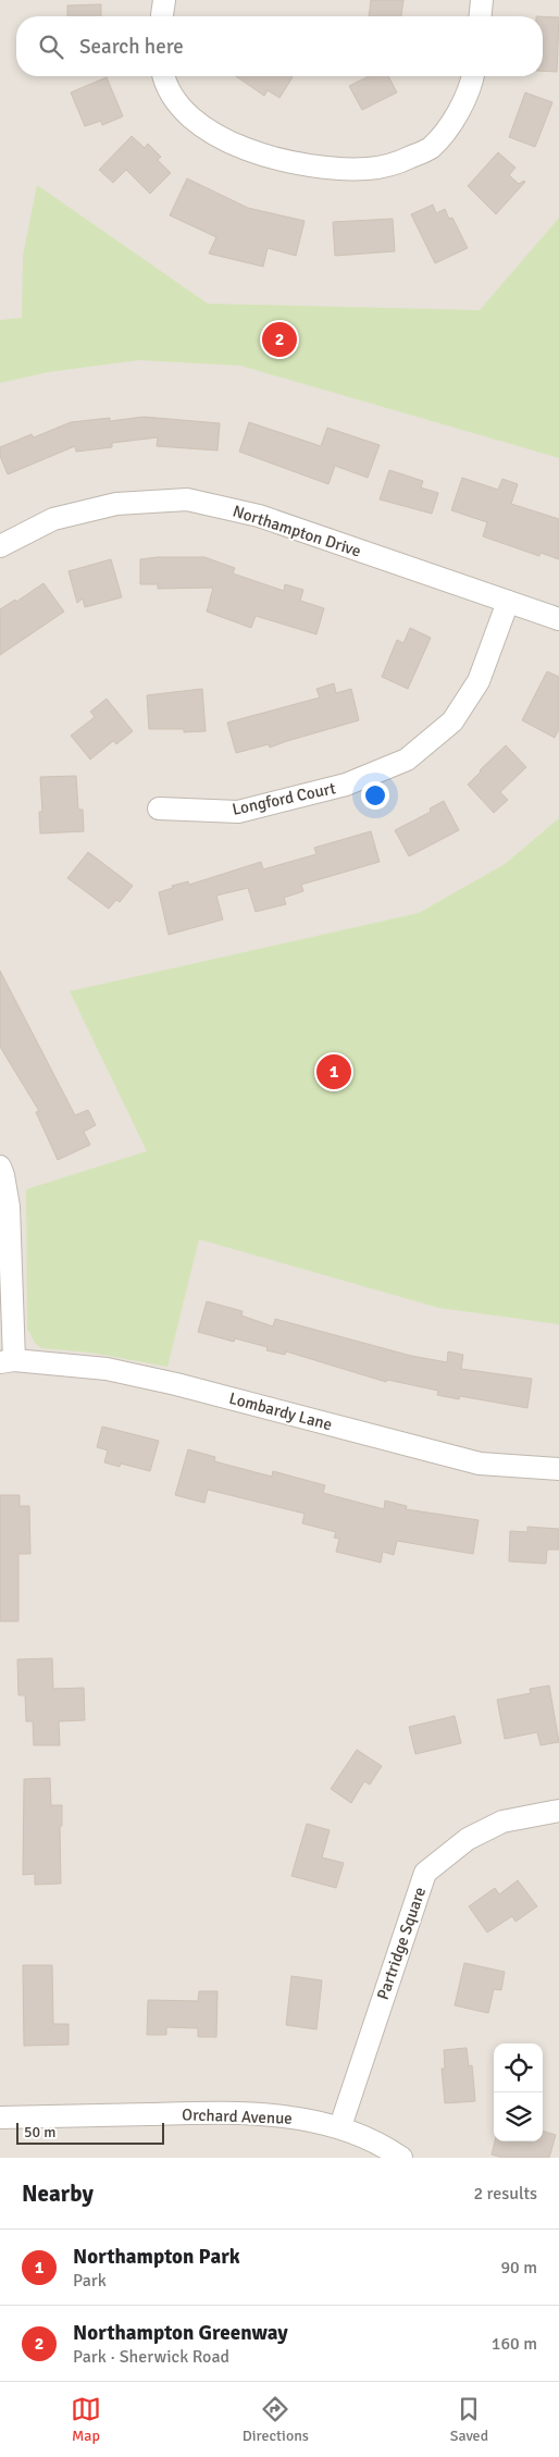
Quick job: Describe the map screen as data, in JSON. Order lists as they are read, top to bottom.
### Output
{
  "streets": {
    "street": [
      "Northampton Drive",
      "Longford Court",
      "Lombardy Lane",
      "Partridge Square",
      "Orchard Avenue"
    ]
  },
  "crossings": [
    ["Northampton Drive", "Longford Court"],
    ["Partridge Square", "Orchard Avenue"]
  ],
  "scale_bar": "50 m",
  "page": {
    "search": "Search here",
    "pins": ["2", "1"],
    "scale": "50 m",
    "heading": ["Nearby", "2 results"],
    "list": [
      {
        "mark": "1",
        "name": "Northampton Park",
        "note": "Park",
        "value": "90 m"
      },
      {
        "mark": "2",
        "name": "Northampton Greenway",
        "note": "Park · Sherwick Road",
        "value": "160 m"
      }
    ],
    "nav": ["Map", "Directions", "Saved"]
  }
}
